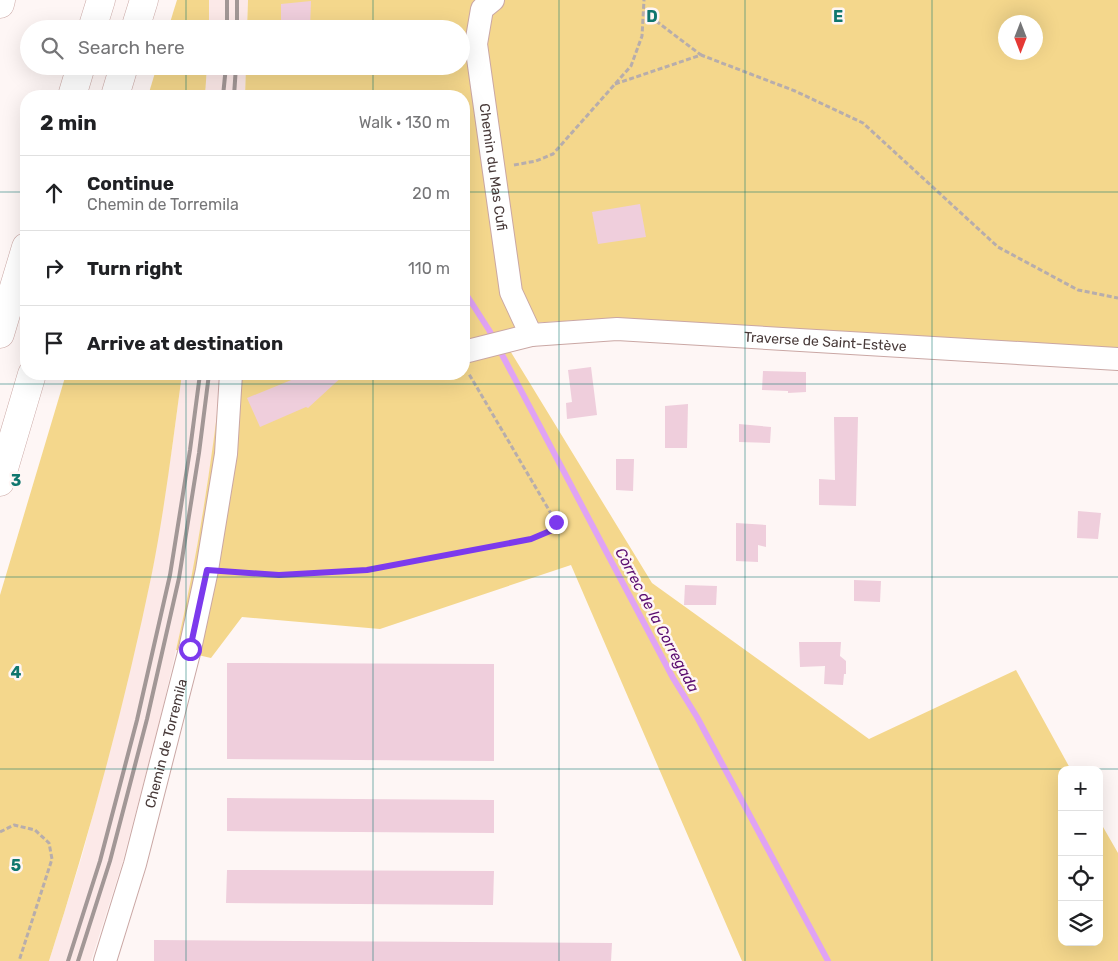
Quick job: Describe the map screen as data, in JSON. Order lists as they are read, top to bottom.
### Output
{
  "streets": {
    "street": ["Chemin du Mas Cufi", "Traverse de Saint-Estève", "Chemin de Torremila"]
  },
  "crossings": [
    ["Chemin du Mas Cufi", "Traverse de Saint-Estève"]
  ],
  "water": ["Còrrec de la Corregada"],
  "north": "bottom",
  "page": {
    "search": "Search here",
    "heading": ["2 min", "Walk · 130 m"],
    "list": [
      ["Continue", "Chemin de Torremila", "20 m"],
      ["Turn right", "110 m"],
      "Arrive at destination"
    ],
    "map_buttons": ["+", "−"]
  },
  "grid": {
    "columns": ["D", "E"],
    "rows": ["3", "4", "5"]
  }
}
